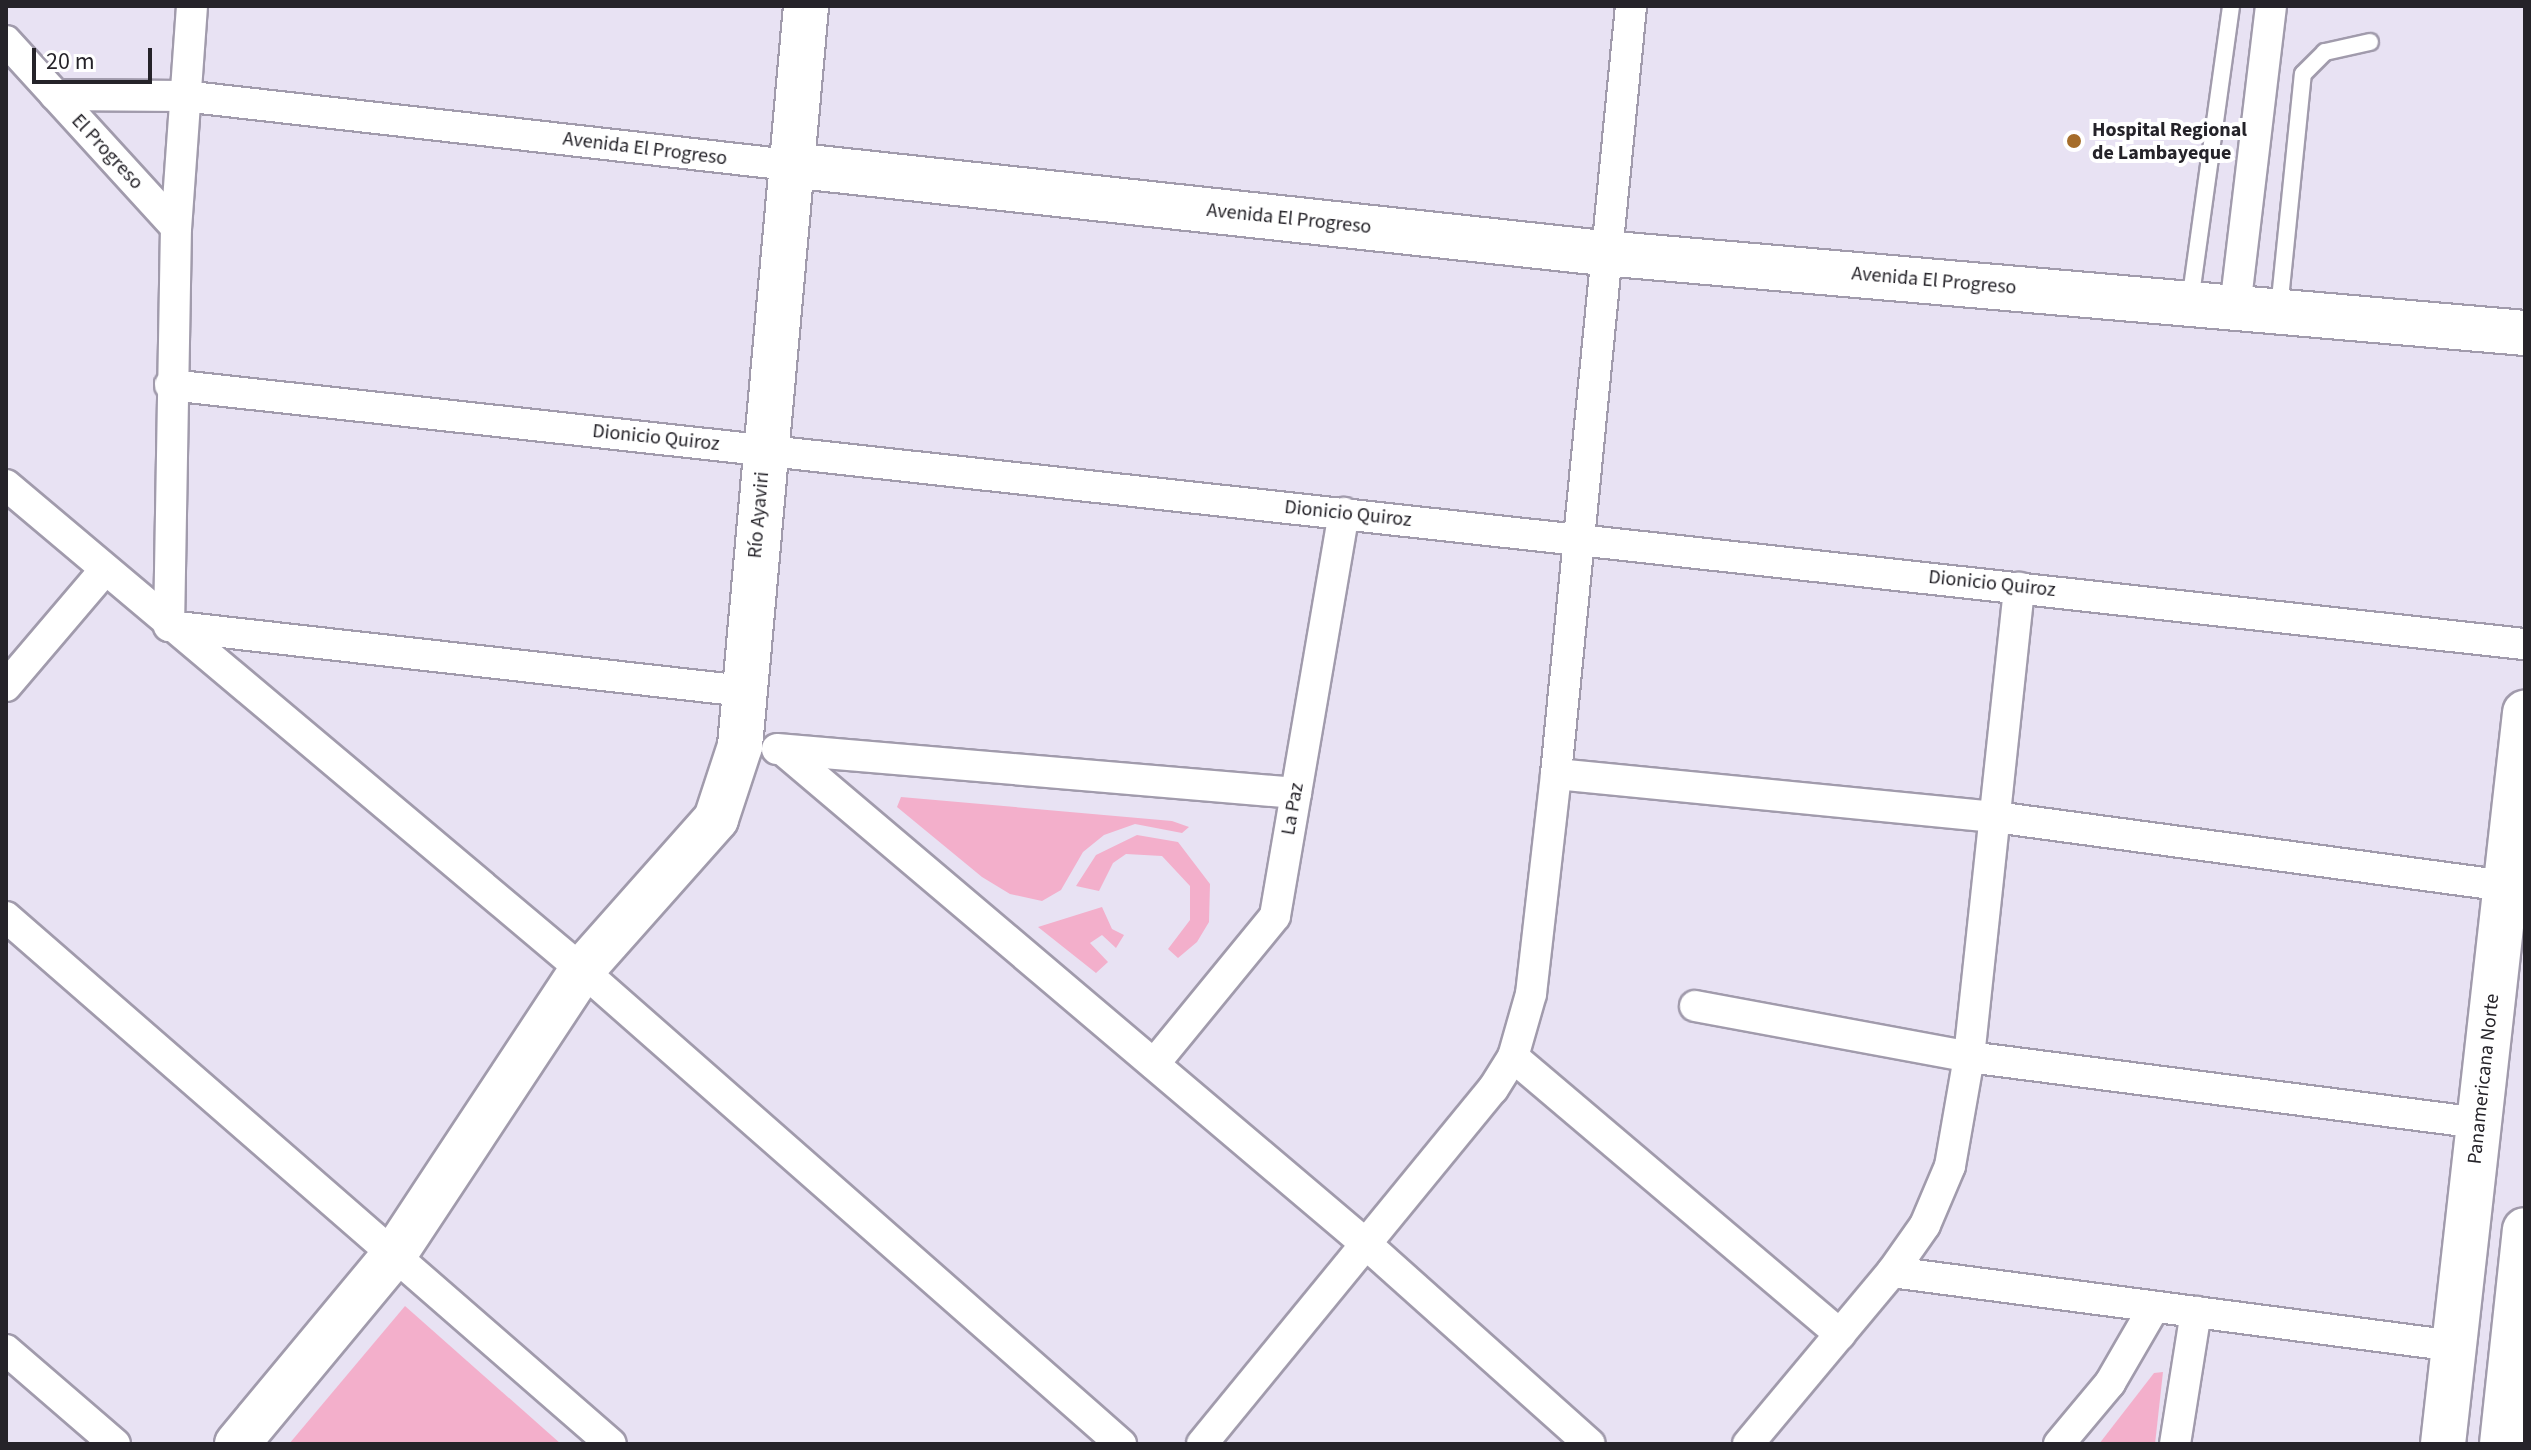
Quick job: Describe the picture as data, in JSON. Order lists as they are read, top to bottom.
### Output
{
  "streets": {
    "main road": ["Avenida El Progreso", "Río Ayaviri", "Panamericana Norte"],
    "street": ["El Progreso", "Dionicio Quiroz", "La Paz"]
  },
  "crossings": [
    ["Avenida El Progreso", "El Progreso"],
    ["Avenida El Progreso", "Río Ayaviri"],
    ["Dionicio Quiroz", "Río Ayaviri"],
    ["Dionicio Quiroz", "La Paz"]
  ],
  "places": ["Hospital Regional de Lambayeque"],
  "scale_bar": "20 m"
}
